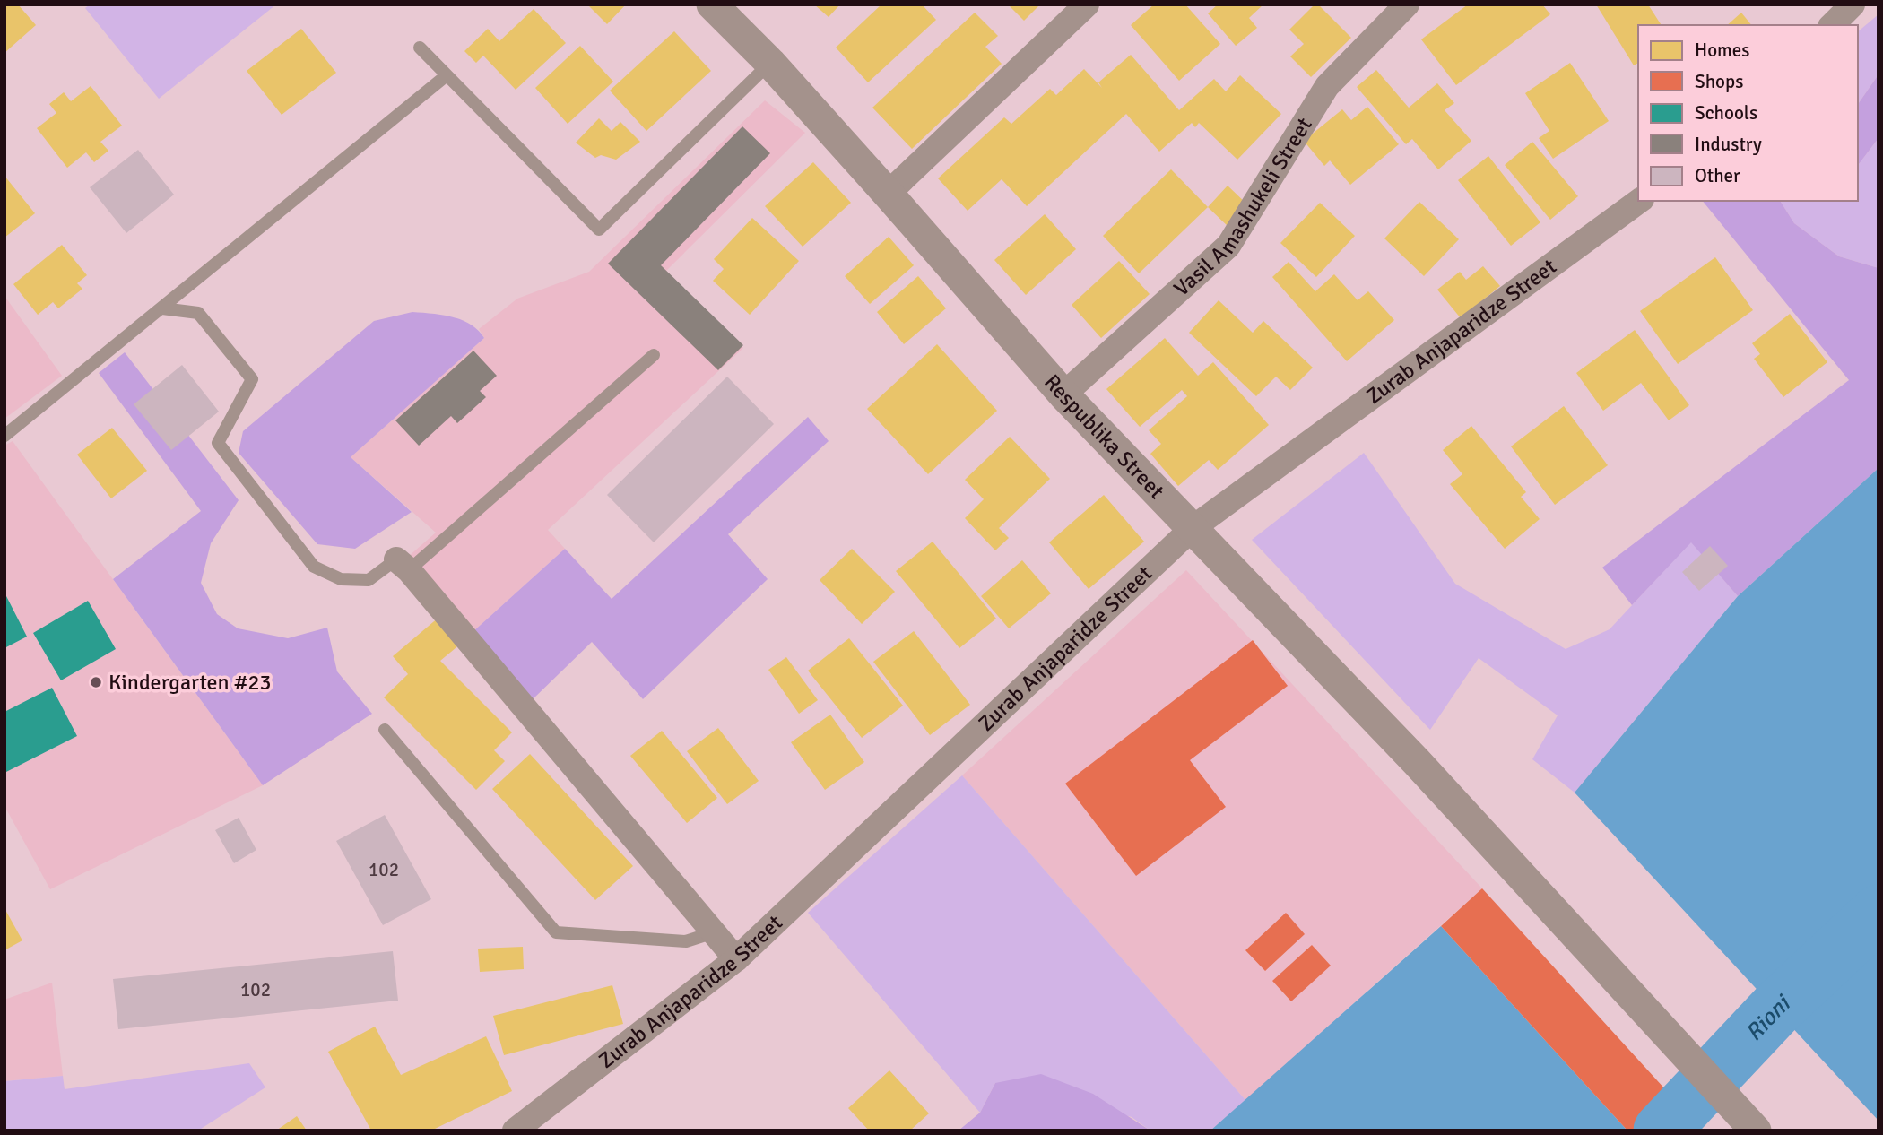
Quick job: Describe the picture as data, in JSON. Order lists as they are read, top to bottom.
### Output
{
  "streets": {
    "street": ["Vasil Amashukeli Street", "Zurab Anjaparidze Street", "Respublika Street"]
  },
  "crossings": [
    ["Vasil Amashukeli Street", "Respublika Street"],
    ["Zurab Anjaparidze Street", "Respublika Street"]
  ],
  "water": ["Rioni"],
  "places": ["Kindergarten #23"],
  "house_numbers": ["102", "102"],
  "legend": [
    "Homes",
    "Shops",
    "Schools",
    "Industry",
    "Other"
  ]
}
